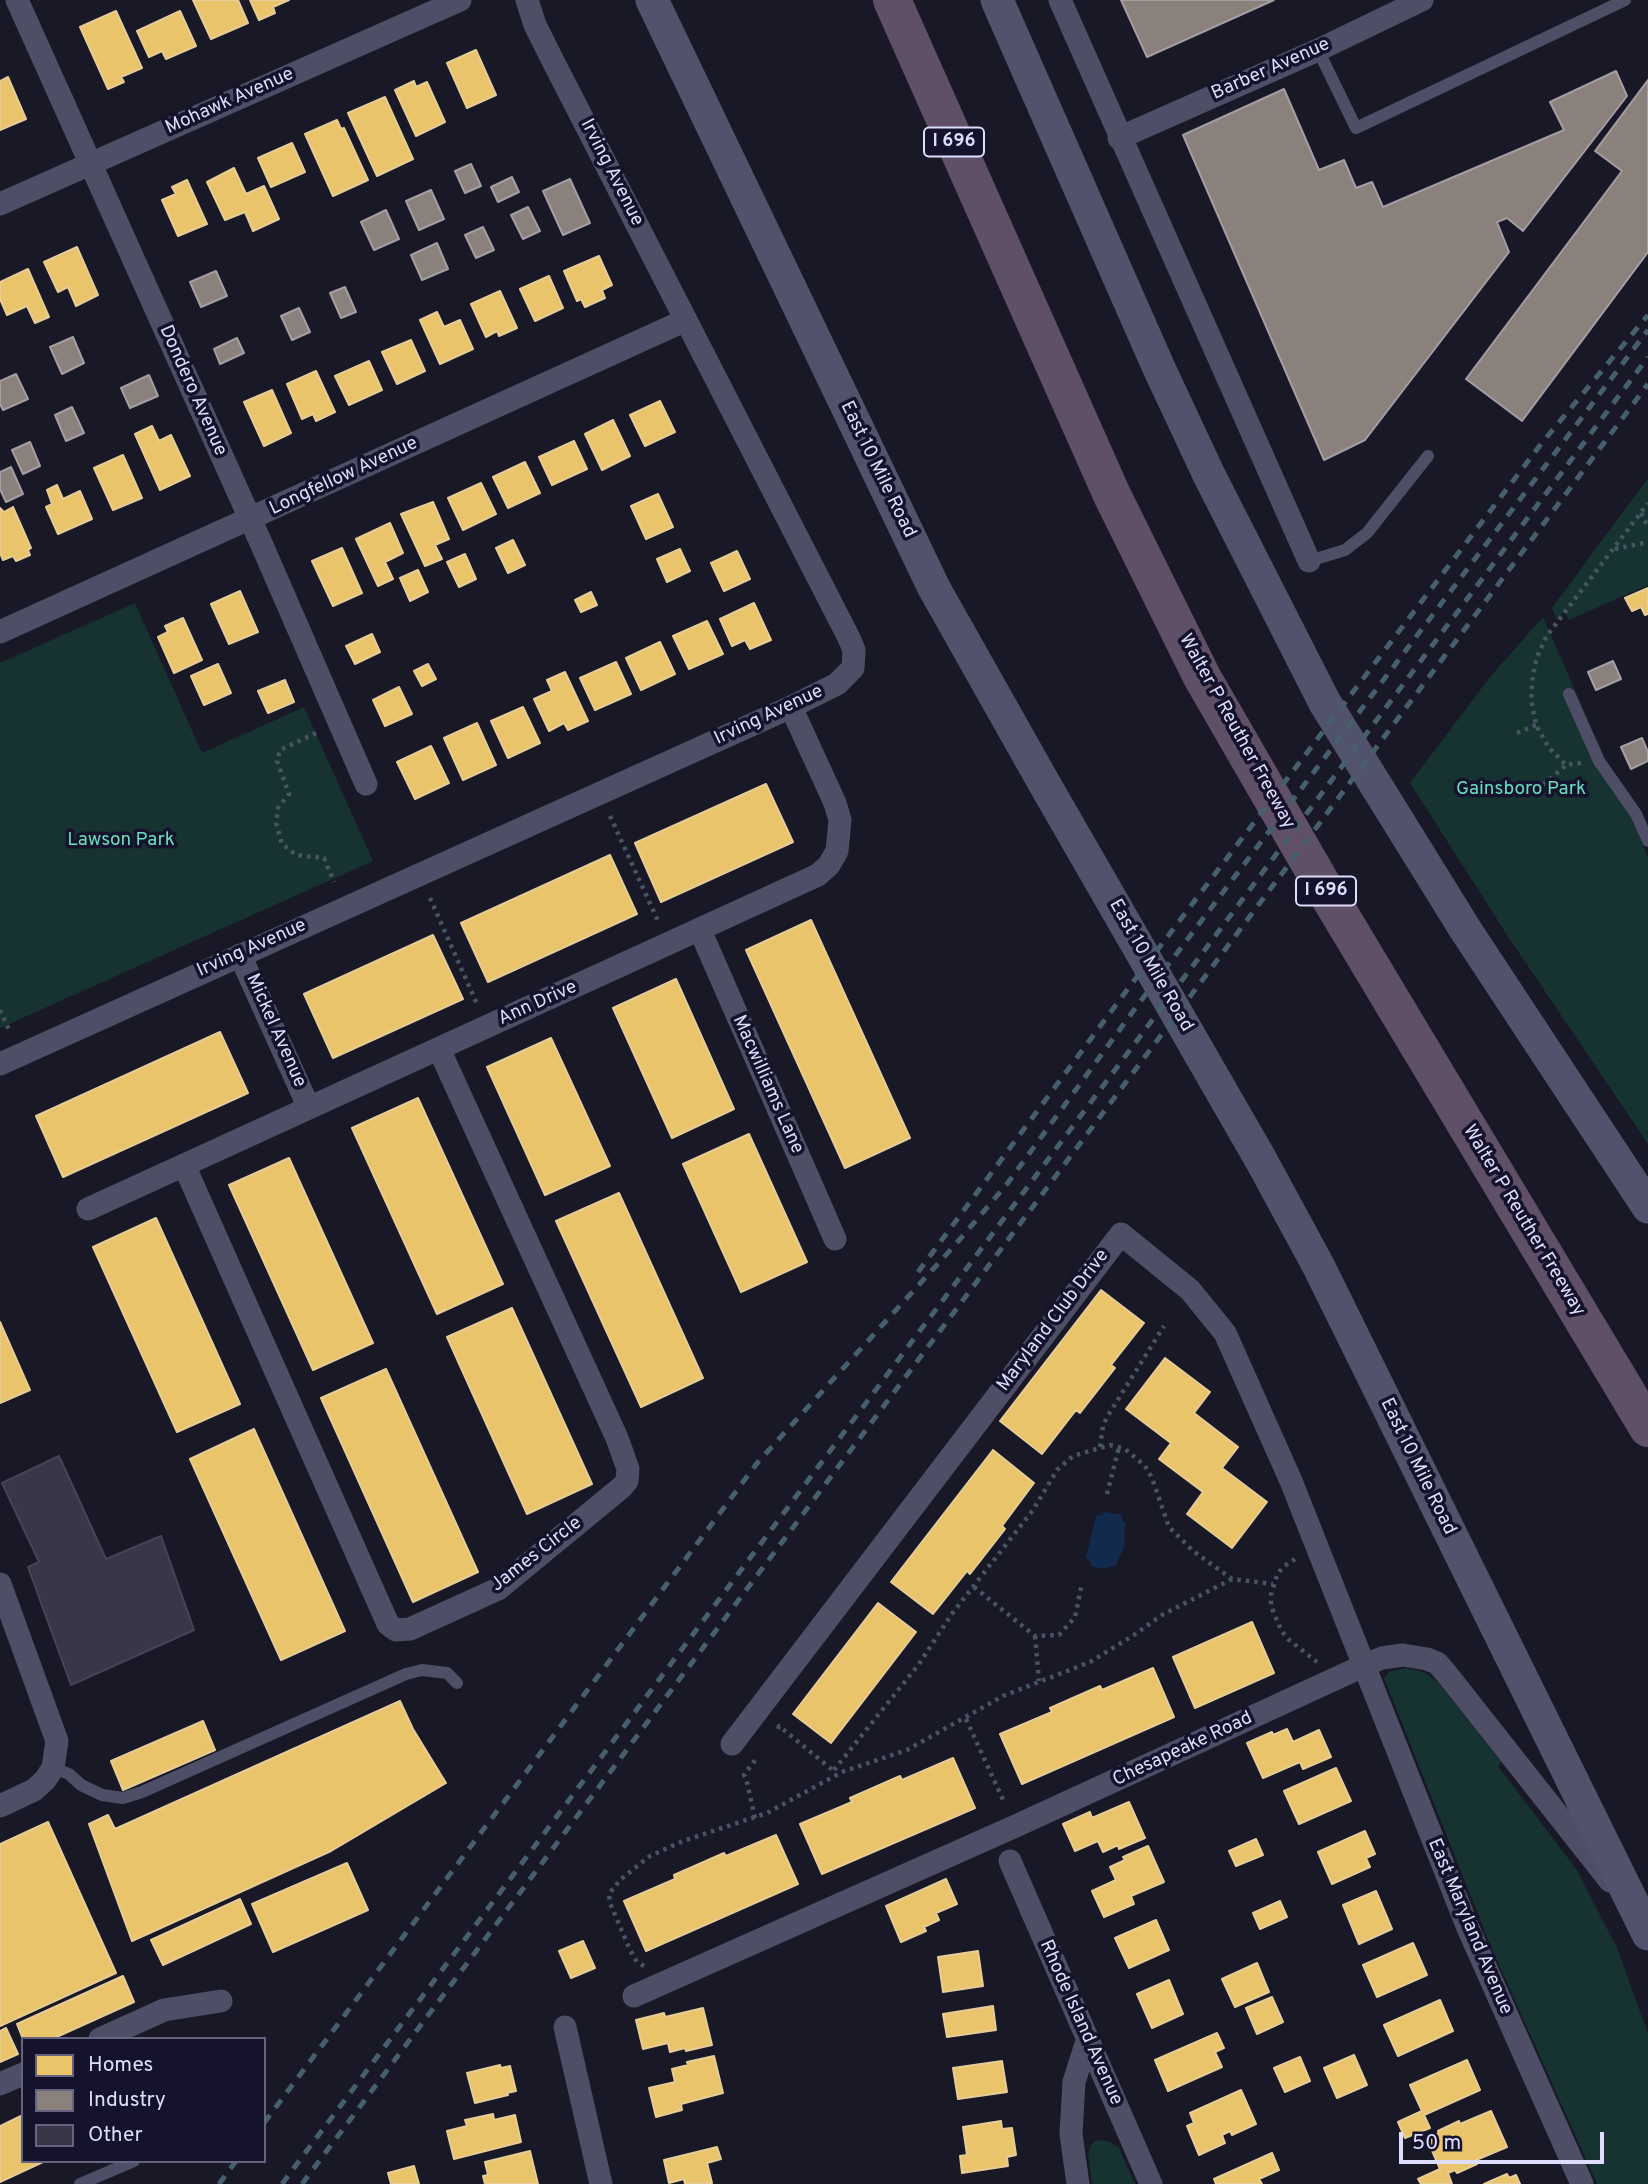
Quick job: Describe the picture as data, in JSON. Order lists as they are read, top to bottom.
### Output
{
  "streets": {
    "highway": ["I 696", "Walter P Reuther Freeway"],
    "main road": ["East 10 Mile Road"],
    "street": [
      "Barber Avenue",
      "Mohawk Avenue",
      "Irving Avenue",
      "Dondero Avenue",
      "Longfellow Avenue",
      "Ann Drive",
      "Mickel Avenue",
      "Macwilliams Lane",
      "Maryland Club Drive",
      "James Circle",
      "Chesapeake Road",
      "East Maryland Avenue",
      "Rhode Island Avenue"
    ]
  },
  "crossings": [
    ["Mohawk Avenue", "Dondero Avenue"],
    ["Irving Avenue", "Longfellow Avenue"],
    ["Irving Avenue", "Ann Drive"],
    ["Irving Avenue", "Mickel Avenue"],
    ["Dondero Avenue", "Longfellow Avenue"],
    ["East 10 Mile Road", "Chesapeake Road"],
    ["Ann Drive", "Mickel Avenue"],
    ["Ann Drive", "Macwilliams Lane"],
    ["Ann Drive", "James Circle"],
    ["Maryland Club Drive", "Chesapeake Road"],
    ["Maryland Club Drive", "East Maryland Avenue"],
    ["Chesapeake Road", "East Maryland Avenue"]
  ],
  "parks": ["Gainsboro Park", "Lawson Park"],
  "legend": ["Homes", "Industry", "Other"],
  "scale_bar": "50 m"
}
